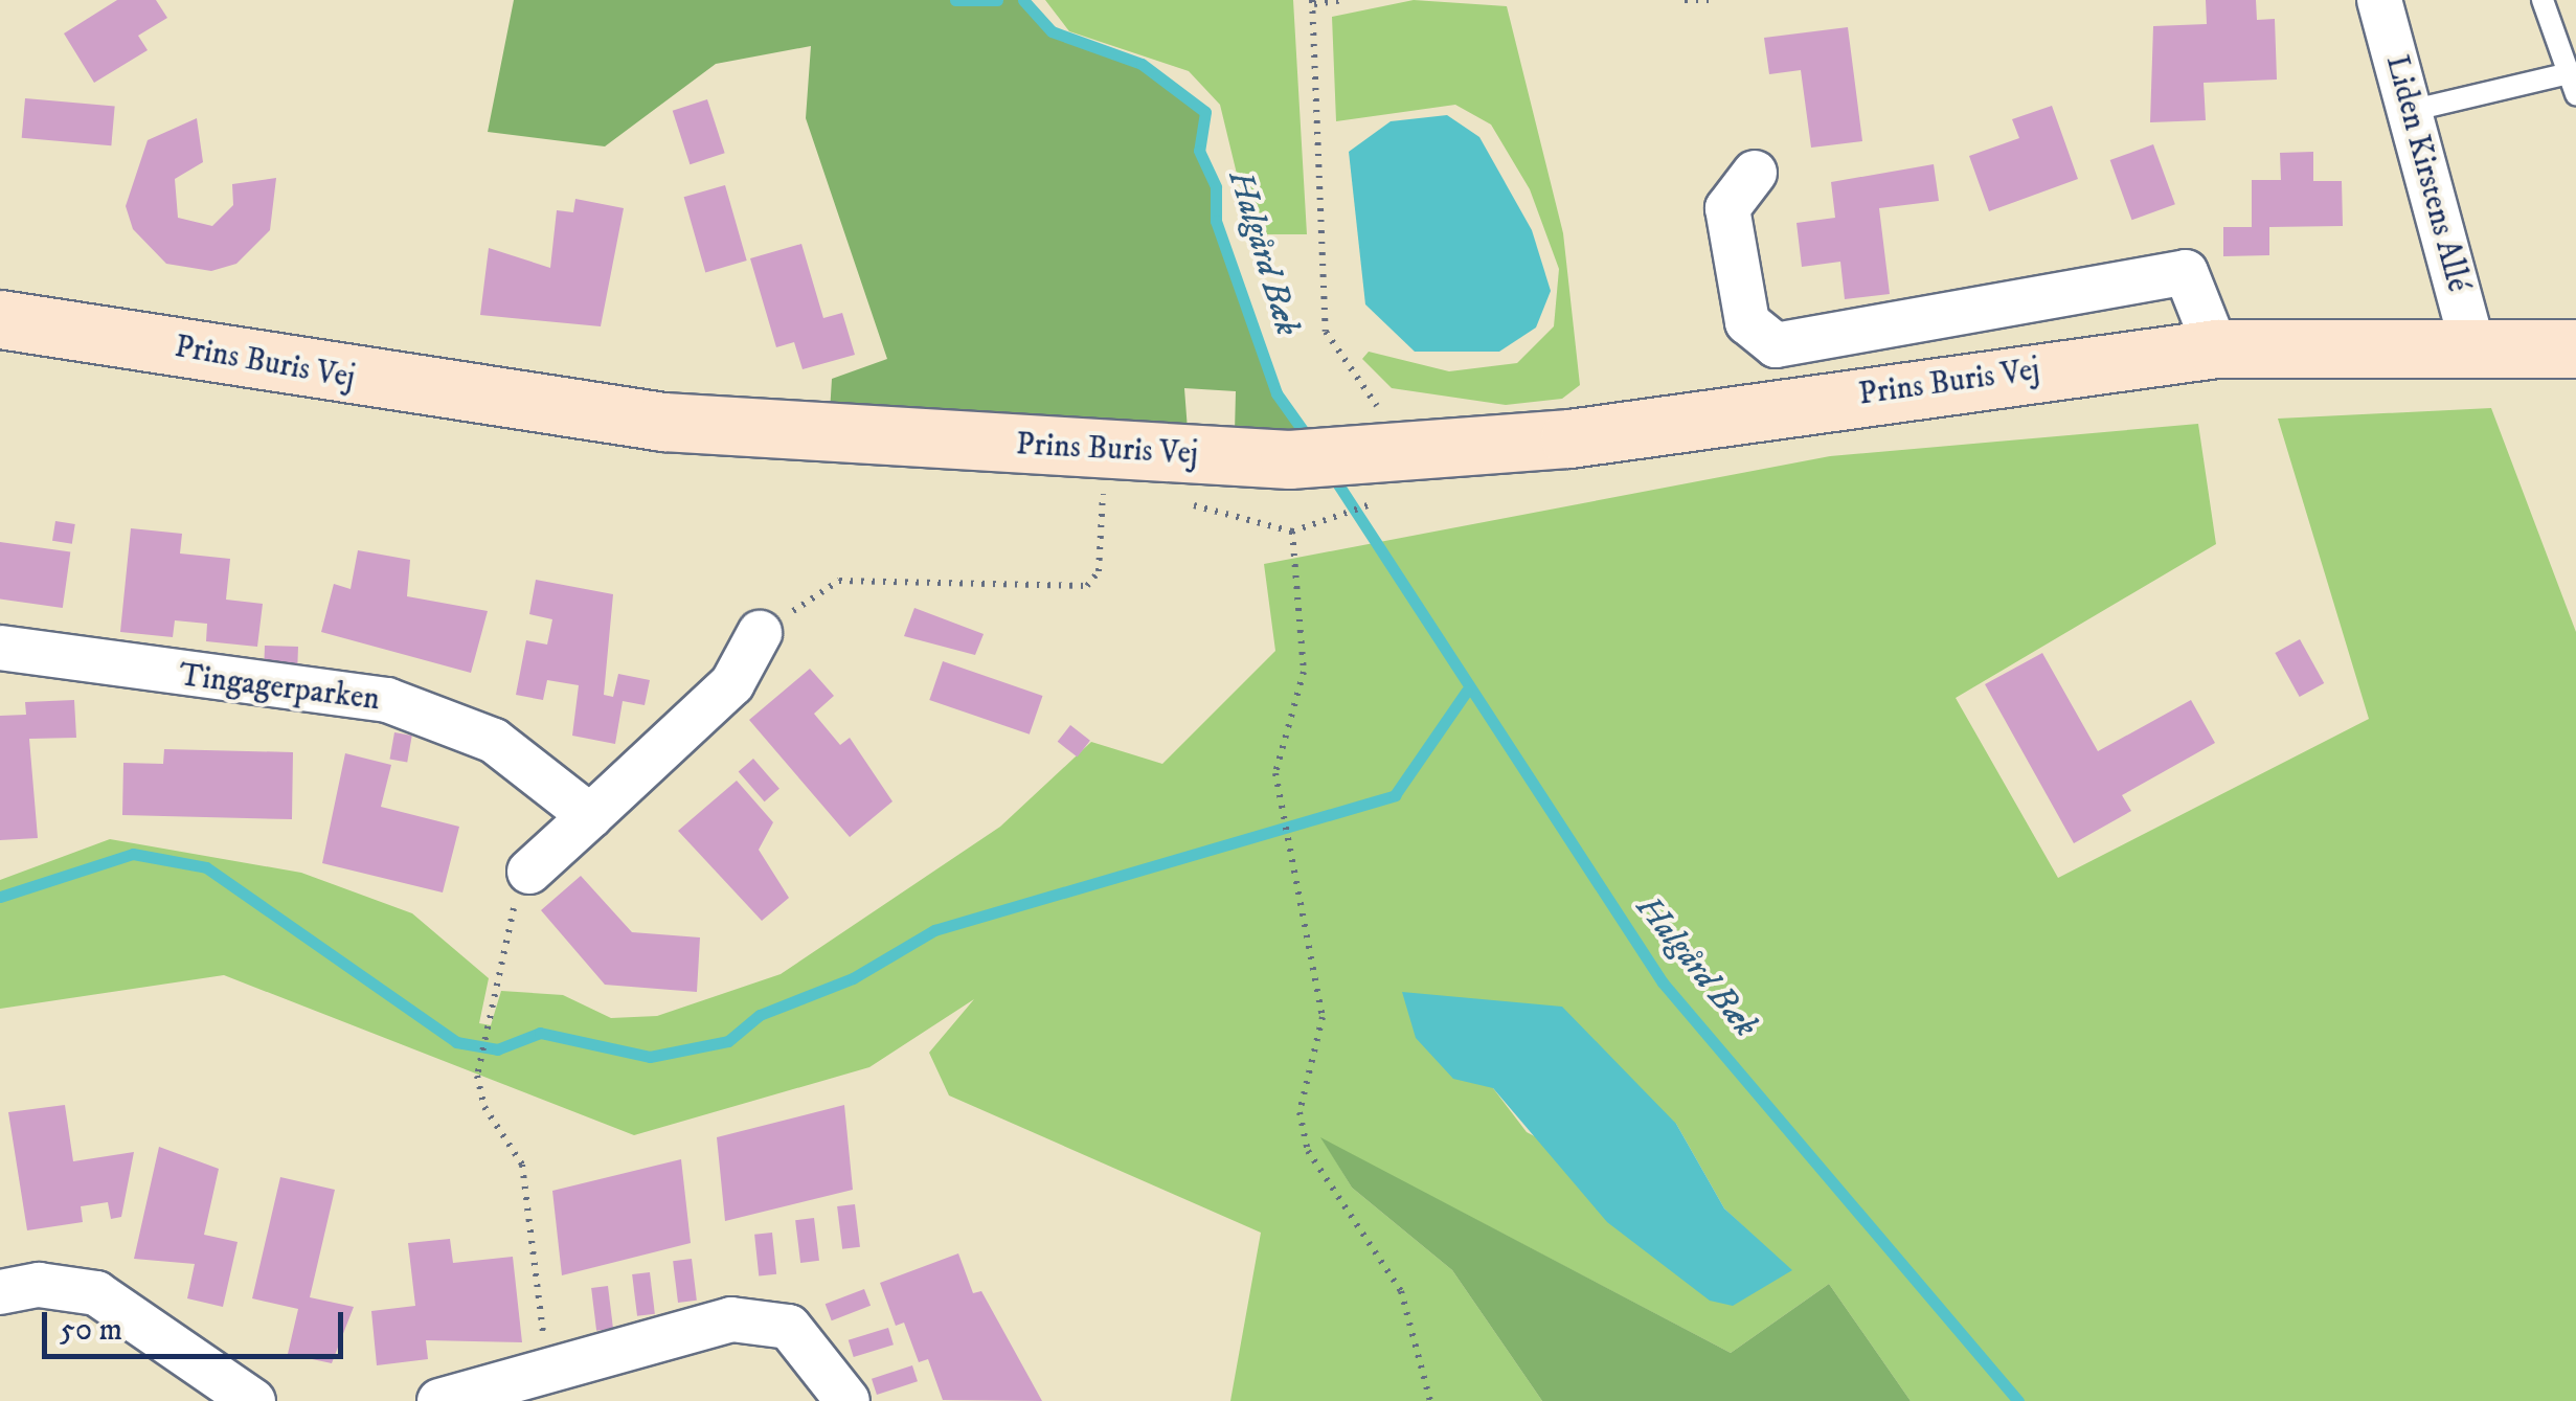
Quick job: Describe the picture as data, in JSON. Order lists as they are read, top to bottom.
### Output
{
  "streets": {
    "street": ["Liden Kirstens Allé", "Prins Buris Vej", "Tingagerparken"]
  },
  "crossings": [
    ["Liden Kirstens Allé", "Prins Buris Vej"]
  ],
  "water": ["Halgård Bæk"],
  "scale_bar": "50 m"
}
